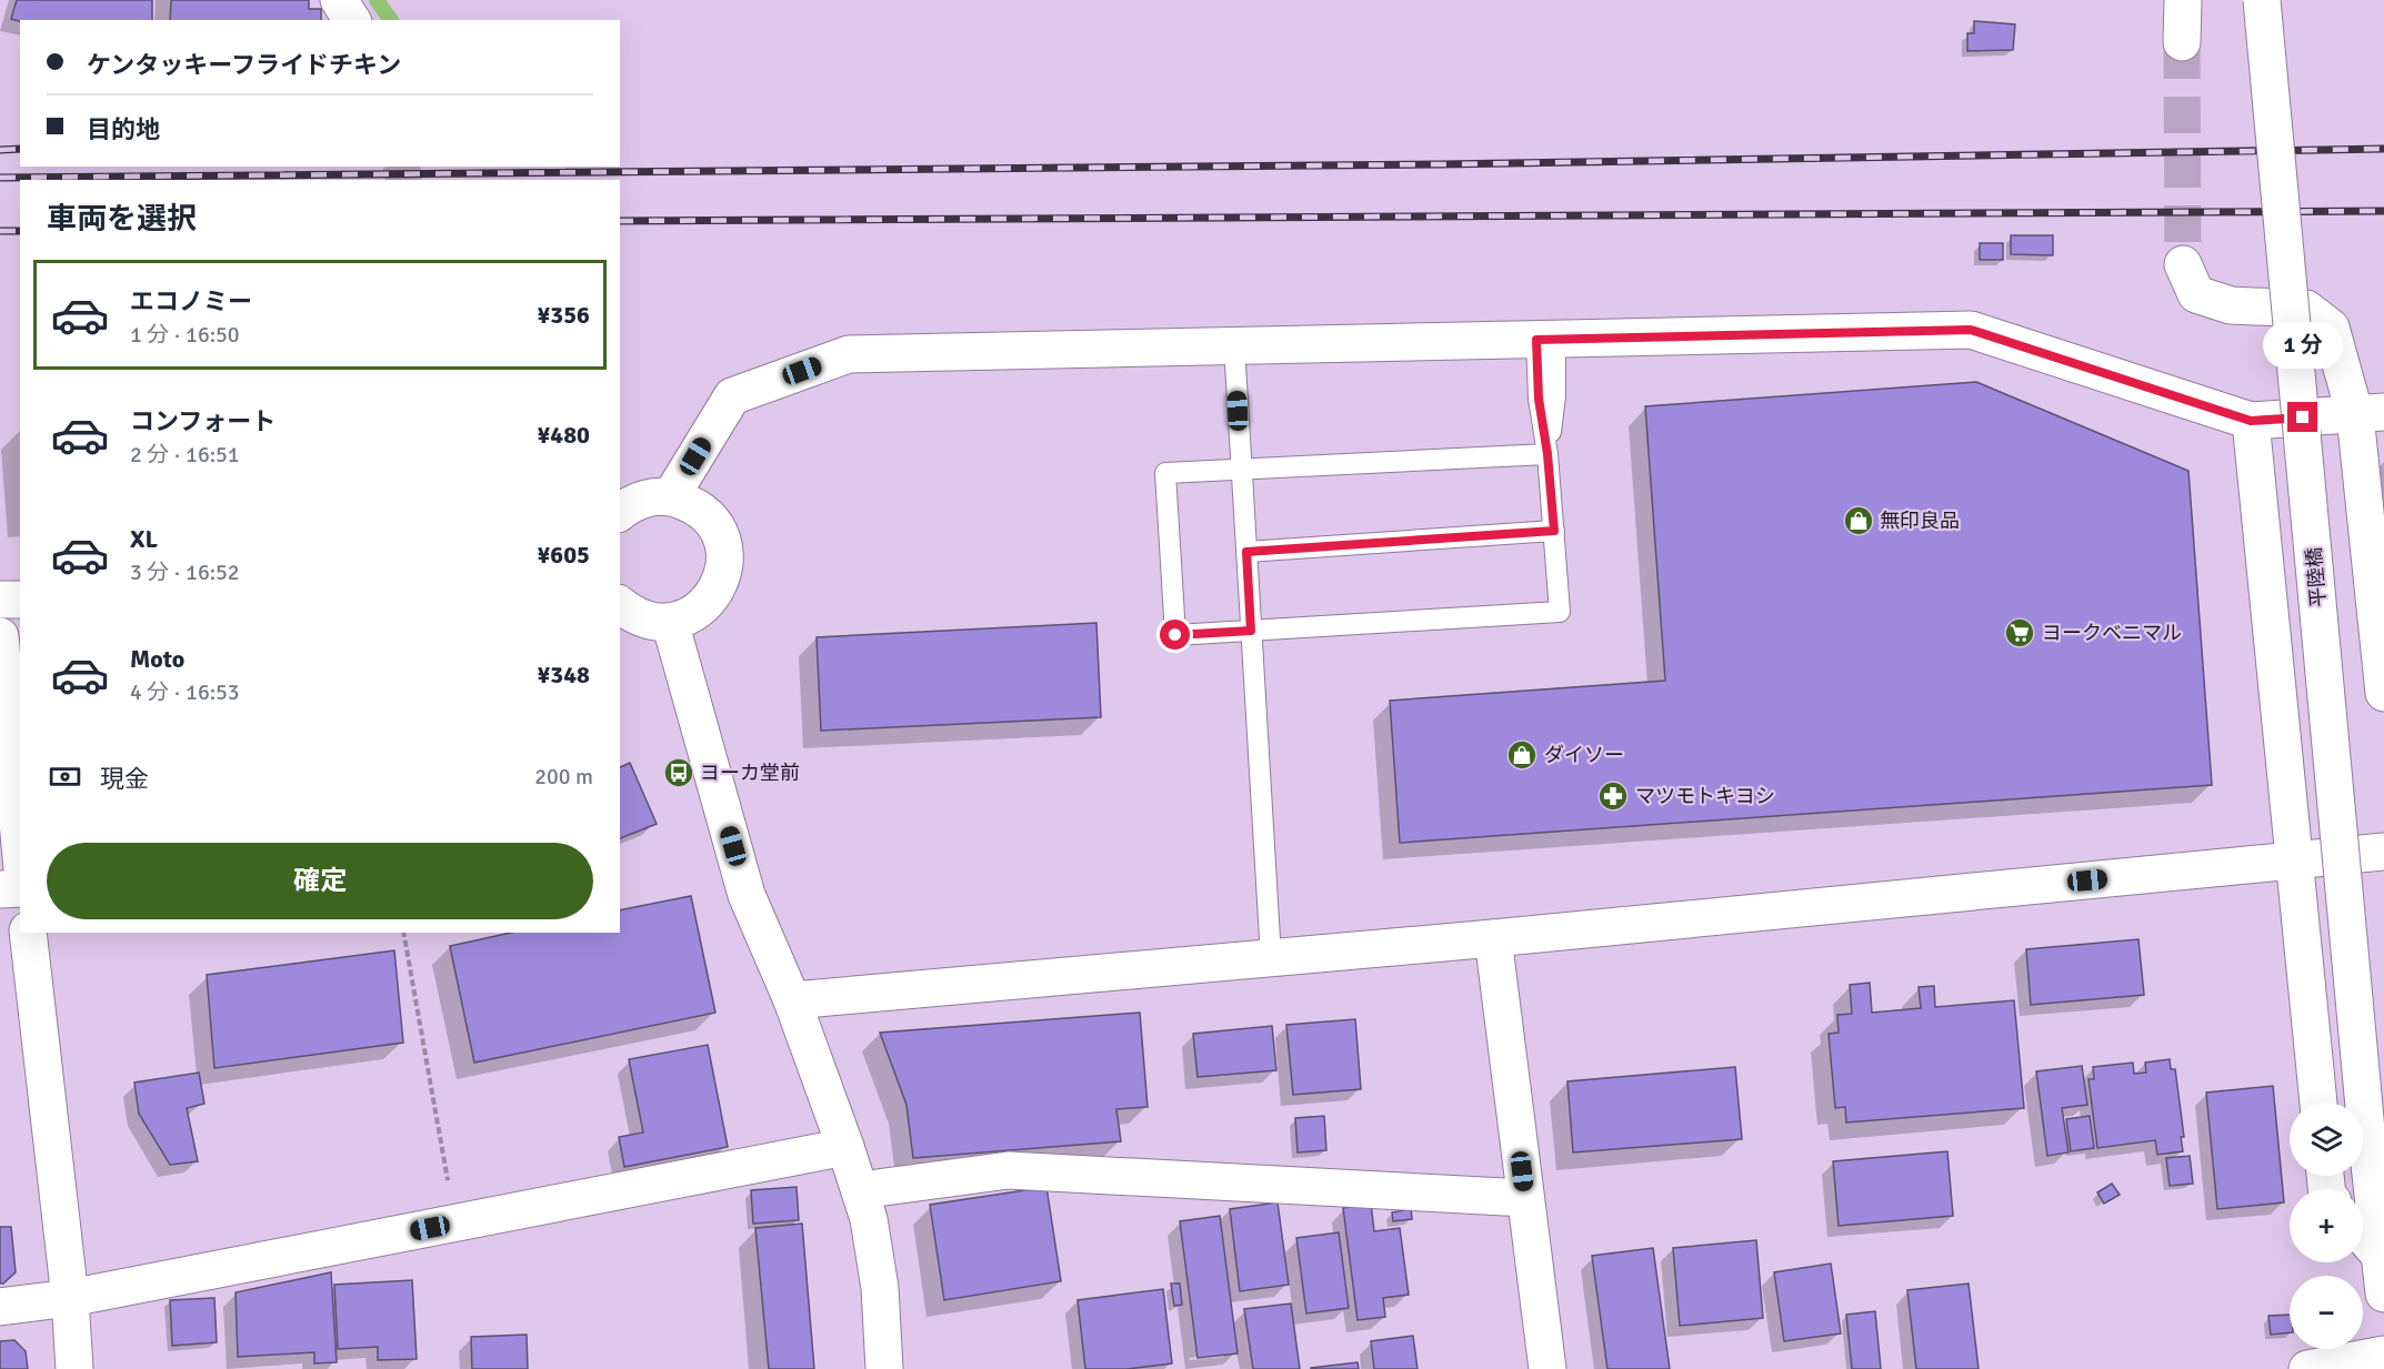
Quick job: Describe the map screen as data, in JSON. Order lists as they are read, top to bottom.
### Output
{
  "streets": {
    "street": ["平陸橋"]
  },
  "places": {
    "shop": ["無印良品", "ダイソー"],
    "supermarket": ["ヨークベニマル"],
    "bus stop": ["ヨーカ堂前"],
    "pharmacy": ["マツモトキヨシ"]
  },
  "page": {
    "banner": ["ケンタッキーフライドチキン", "目的地"],
    "heading": "車両を選択",
    "list": [
      {
        "name": "エコノミー",
        "note": "1 分 · 16:50",
        "value": "¥356"
      },
      {
        "name": "コンフォート",
        "note": "2 分 · 16:51",
        "value": "¥480"
      },
      {
        "name": "XL",
        "note": "3 分 · 16:52",
        "value": "¥605"
      },
      {
        "name": "Moto",
        "note": "4 分 · 16:53",
        "value": "¥348"
      }
    ],
    "bubble": "1 分",
    "pay": ["現金", "200 m"],
    "buttons": "確定",
    "map_buttons": ["+", "−"]
  }
}
